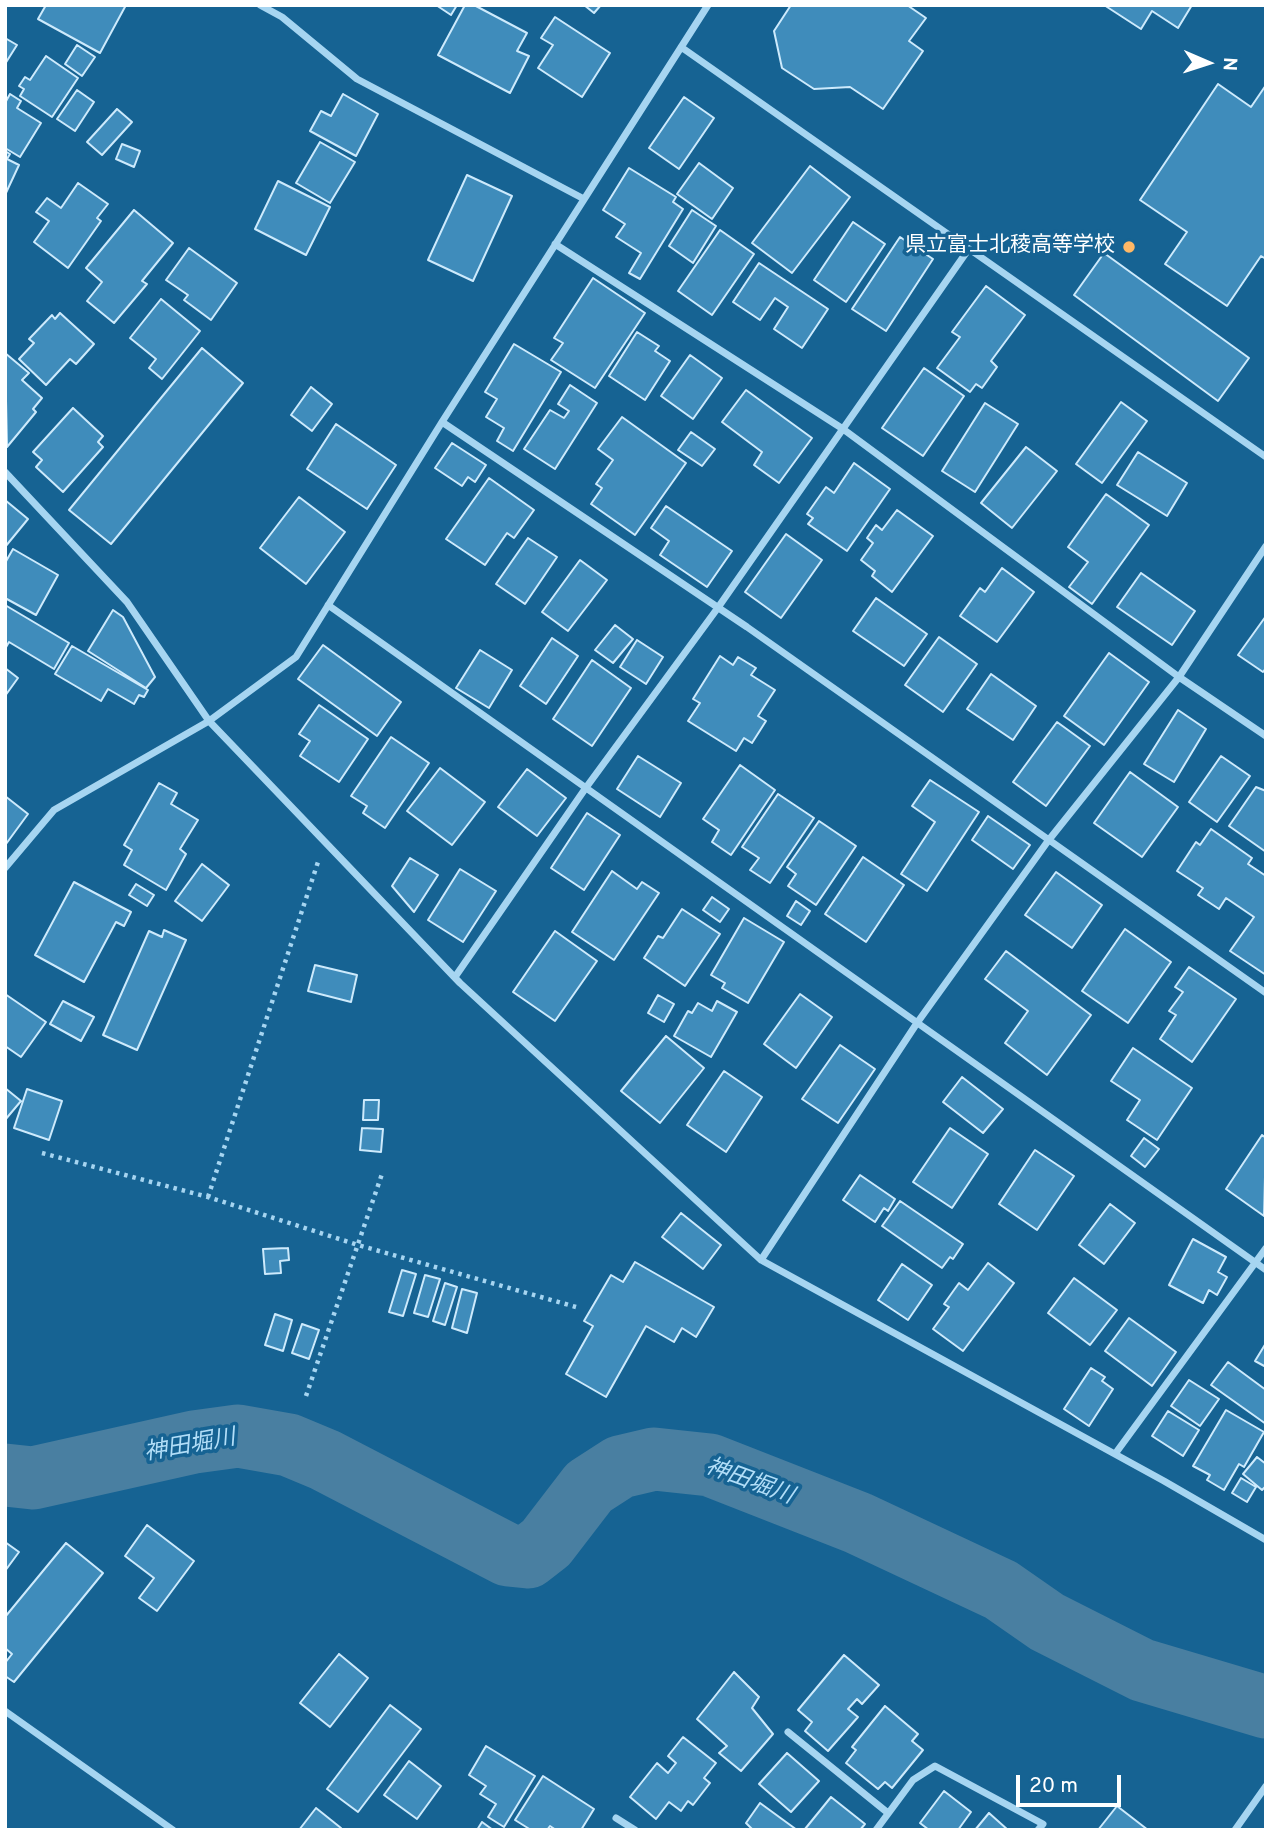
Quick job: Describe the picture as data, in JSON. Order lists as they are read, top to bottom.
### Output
{
  "water": ["神田堀川"],
  "places": ["県立富士北稜高等学校"],
  "scale_bar": "20 m",
  "north": "right"
}
